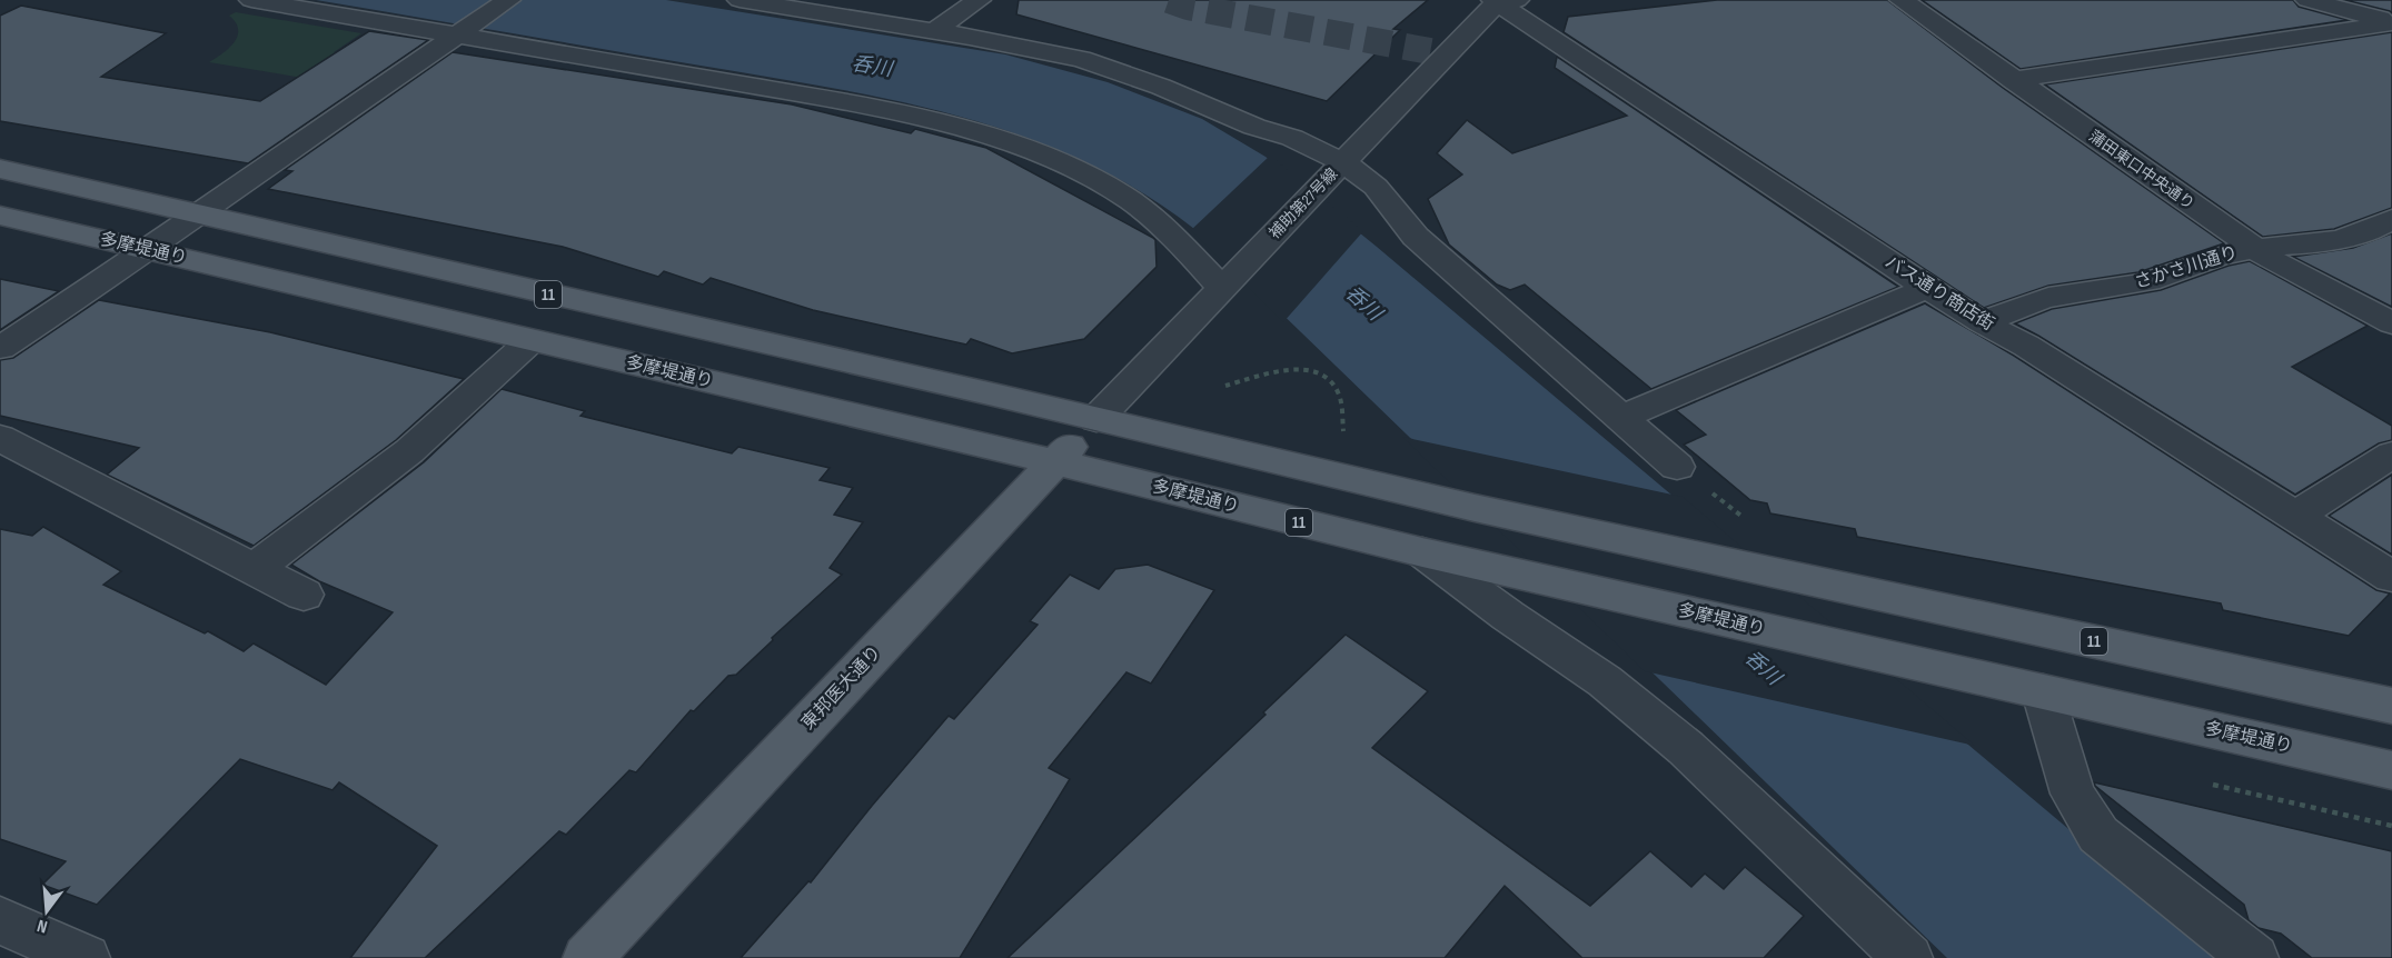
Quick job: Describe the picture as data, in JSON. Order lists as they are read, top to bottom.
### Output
{
  "streets": {
    "main road": ["多摩堤通り", "11", "東邦医大通り"],
    "street": [
      "蒲田東口中央通り",
      "補助第27号線",
      "さかさ川通り",
      "バス通り商店街"
    ]
  },
  "crossings": [
    ["蒲田東口中央通り", "さかさ川通り"],
    ["補助第27号線", "バス通り商店街"],
    ["補助第27号線", "11"],
    ["補助第27号線", "東邦医大通り"],
    ["多摩堤通り", "東邦医大通り"],
    ["さかさ川通り", "バス通り商店街"],
    ["11", "東邦医大通り"]
  ],
  "water": ["呑川"],
  "north": "bottom"
}
